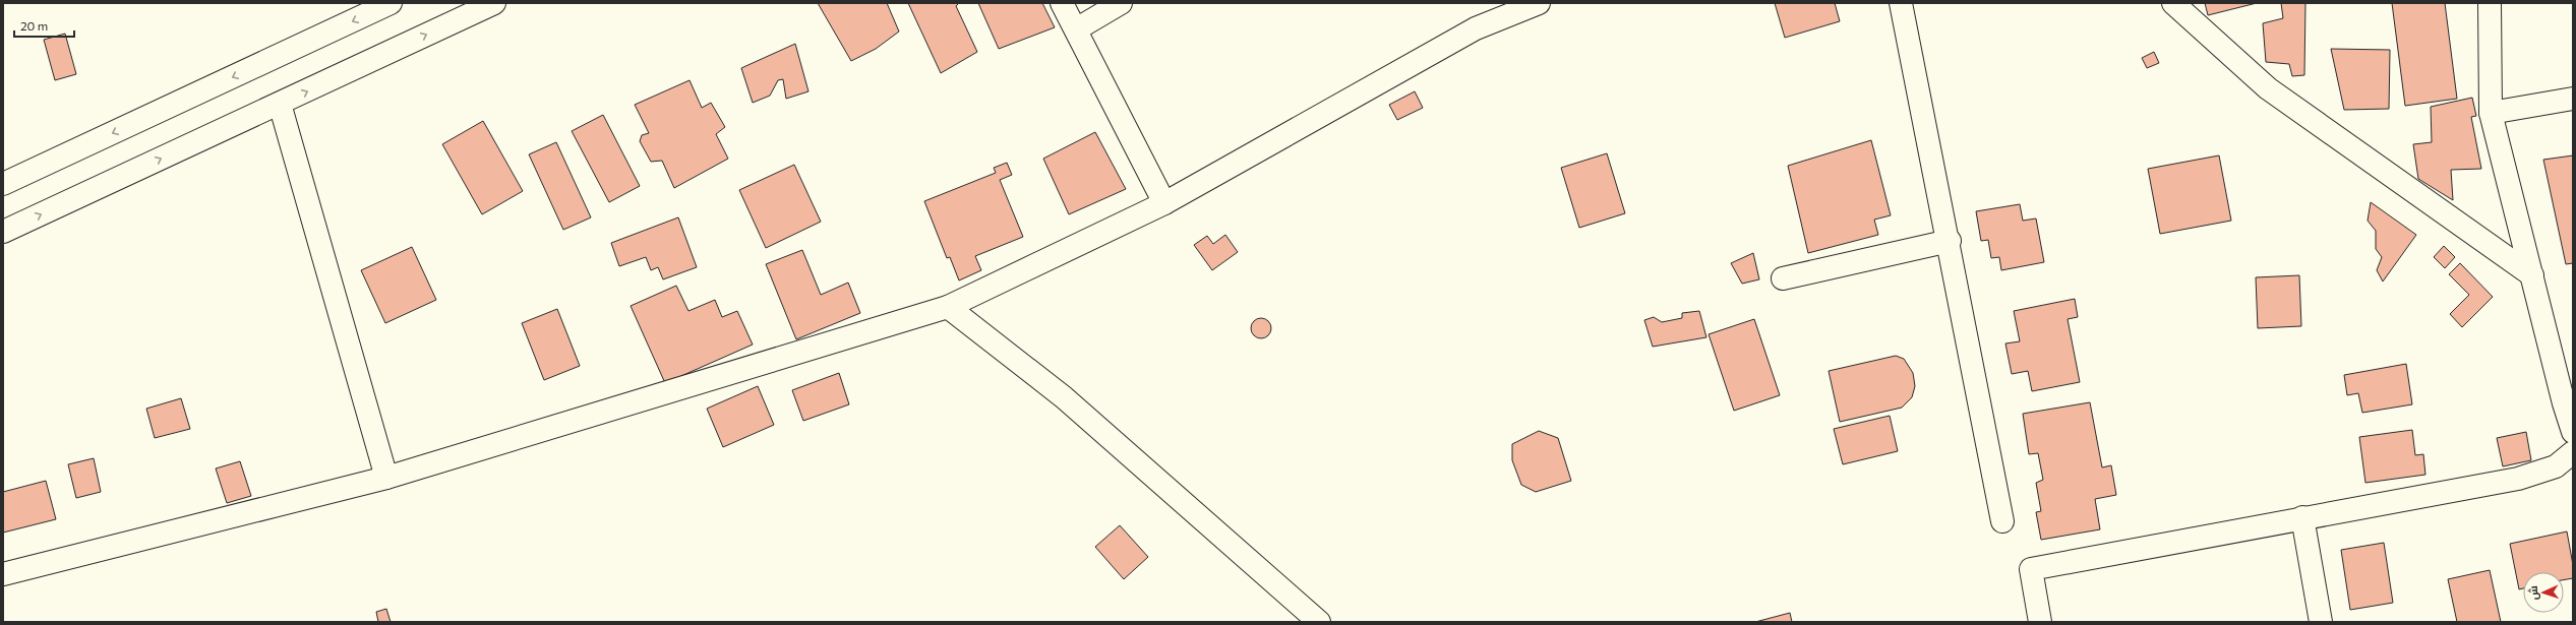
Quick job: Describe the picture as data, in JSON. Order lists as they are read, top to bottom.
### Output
{
  "scale_bar": "20 m",
  "north": "left"
}
